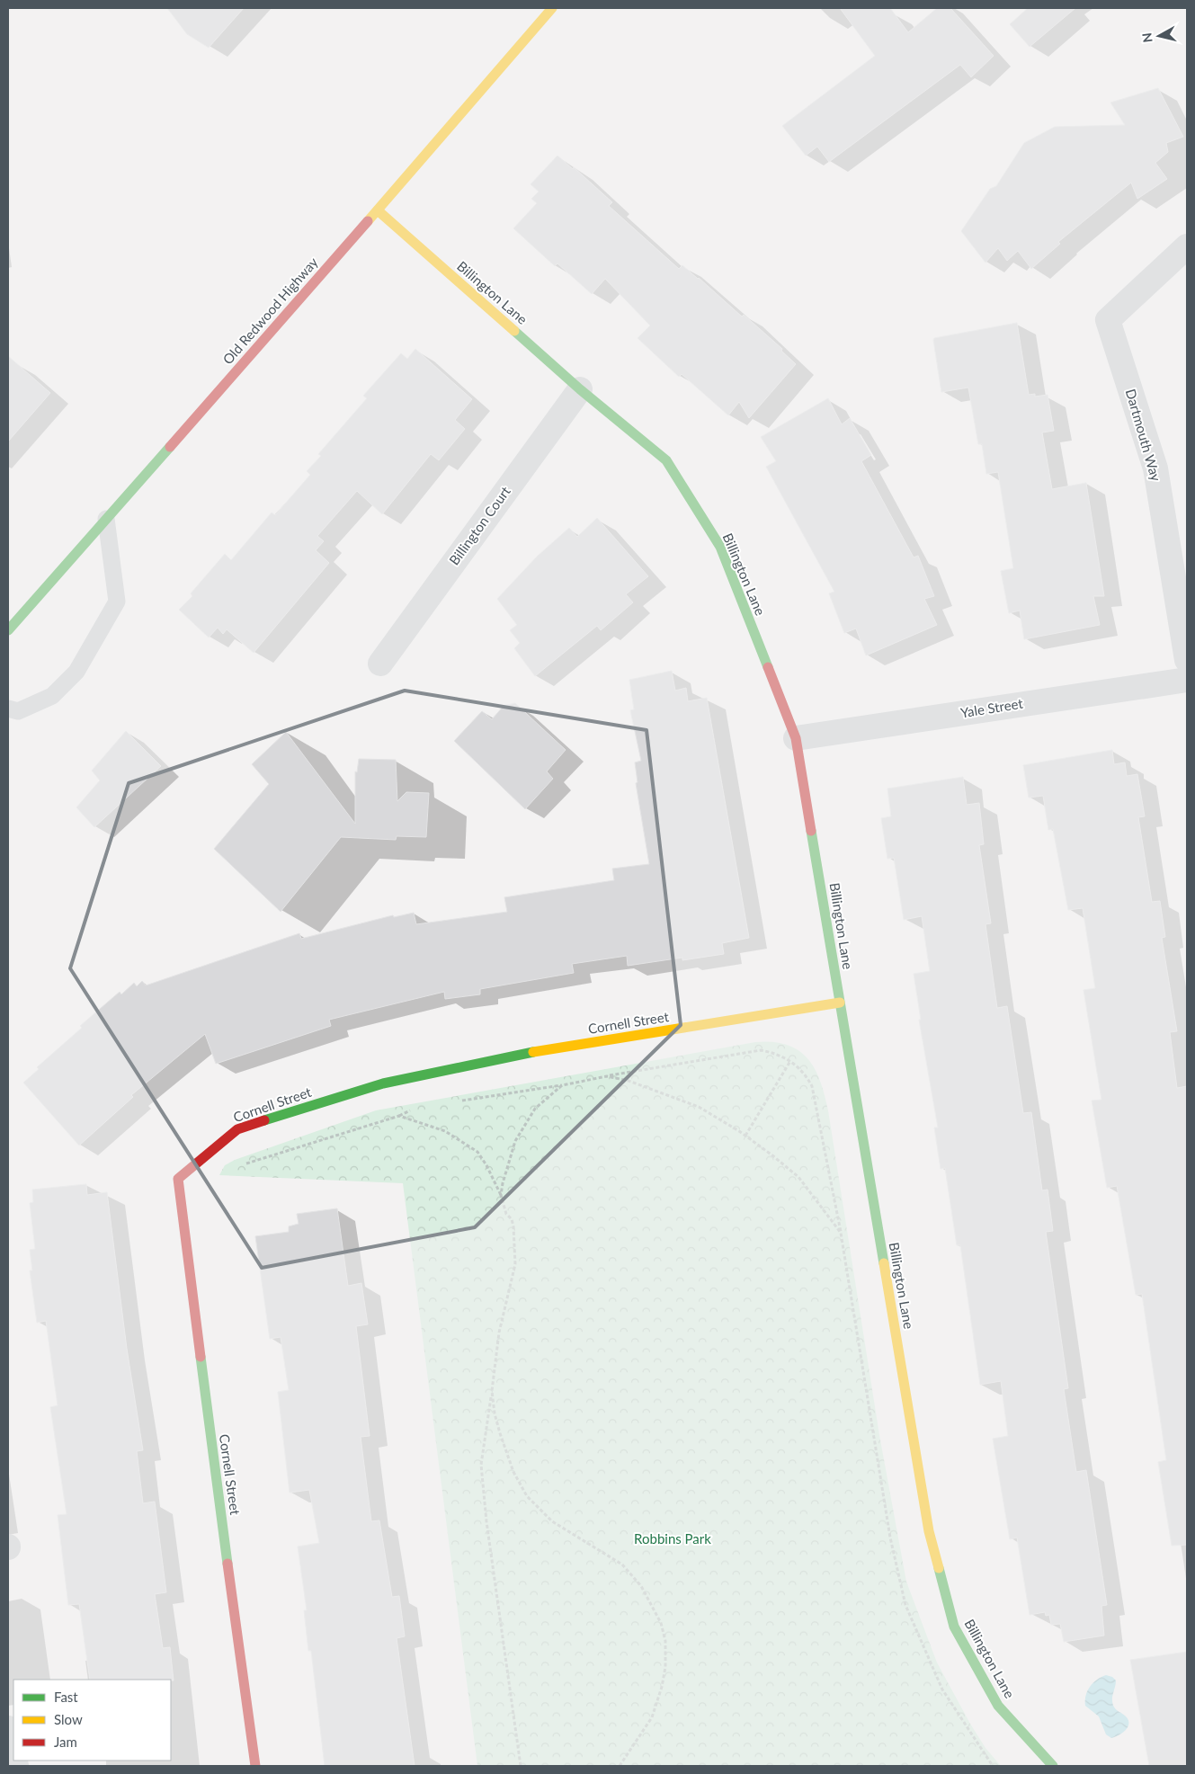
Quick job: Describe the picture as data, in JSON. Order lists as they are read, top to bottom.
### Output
{
  "streets": {
    "street": [
      "Billington Lane",
      "Old Redwood Highway",
      "Dartmouth Way",
      "Billington Court",
      "Yale Street",
      "Cornell Street"
    ]
  },
  "crossings": [
    ["Billington Lane", "Old Redwood Highway"],
    ["Billington Lane", "Billington Court"],
    ["Billington Lane", "Yale Street"],
    ["Billington Lane", "Cornell Street"]
  ],
  "parks": ["Robbins Park"],
  "legend": ["Fast", "Slow", "Jam"],
  "north": "left"
}
